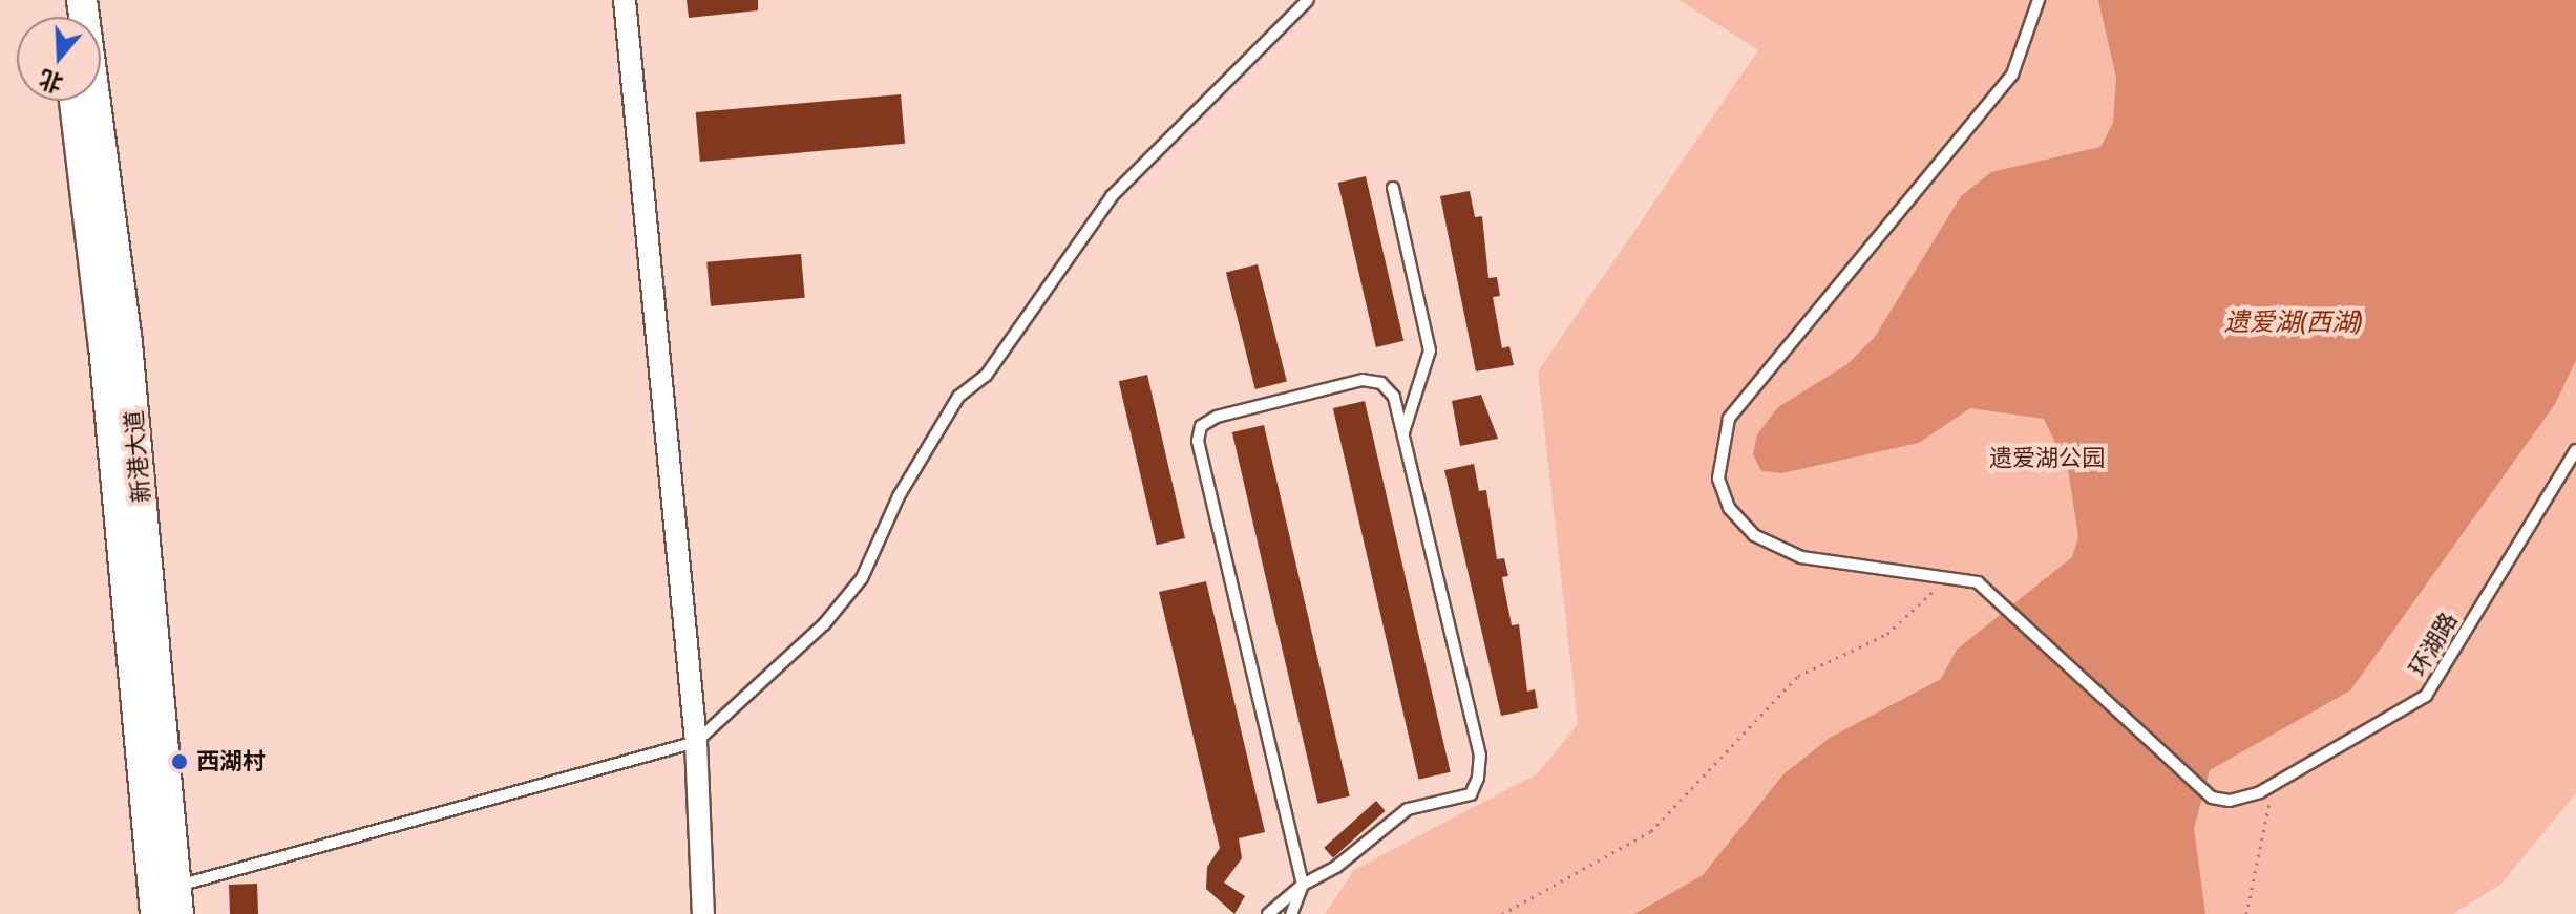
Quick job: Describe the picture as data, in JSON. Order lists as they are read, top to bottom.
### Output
{
  "streets": {
    "main road": ["新港大道"],
    "lane": ["环湖路"]
  },
  "water": ["遗爱湖(西湖)"],
  "parks": ["遗爱湖公园"],
  "places": ["西湖村"],
  "north": "bottom"
}
